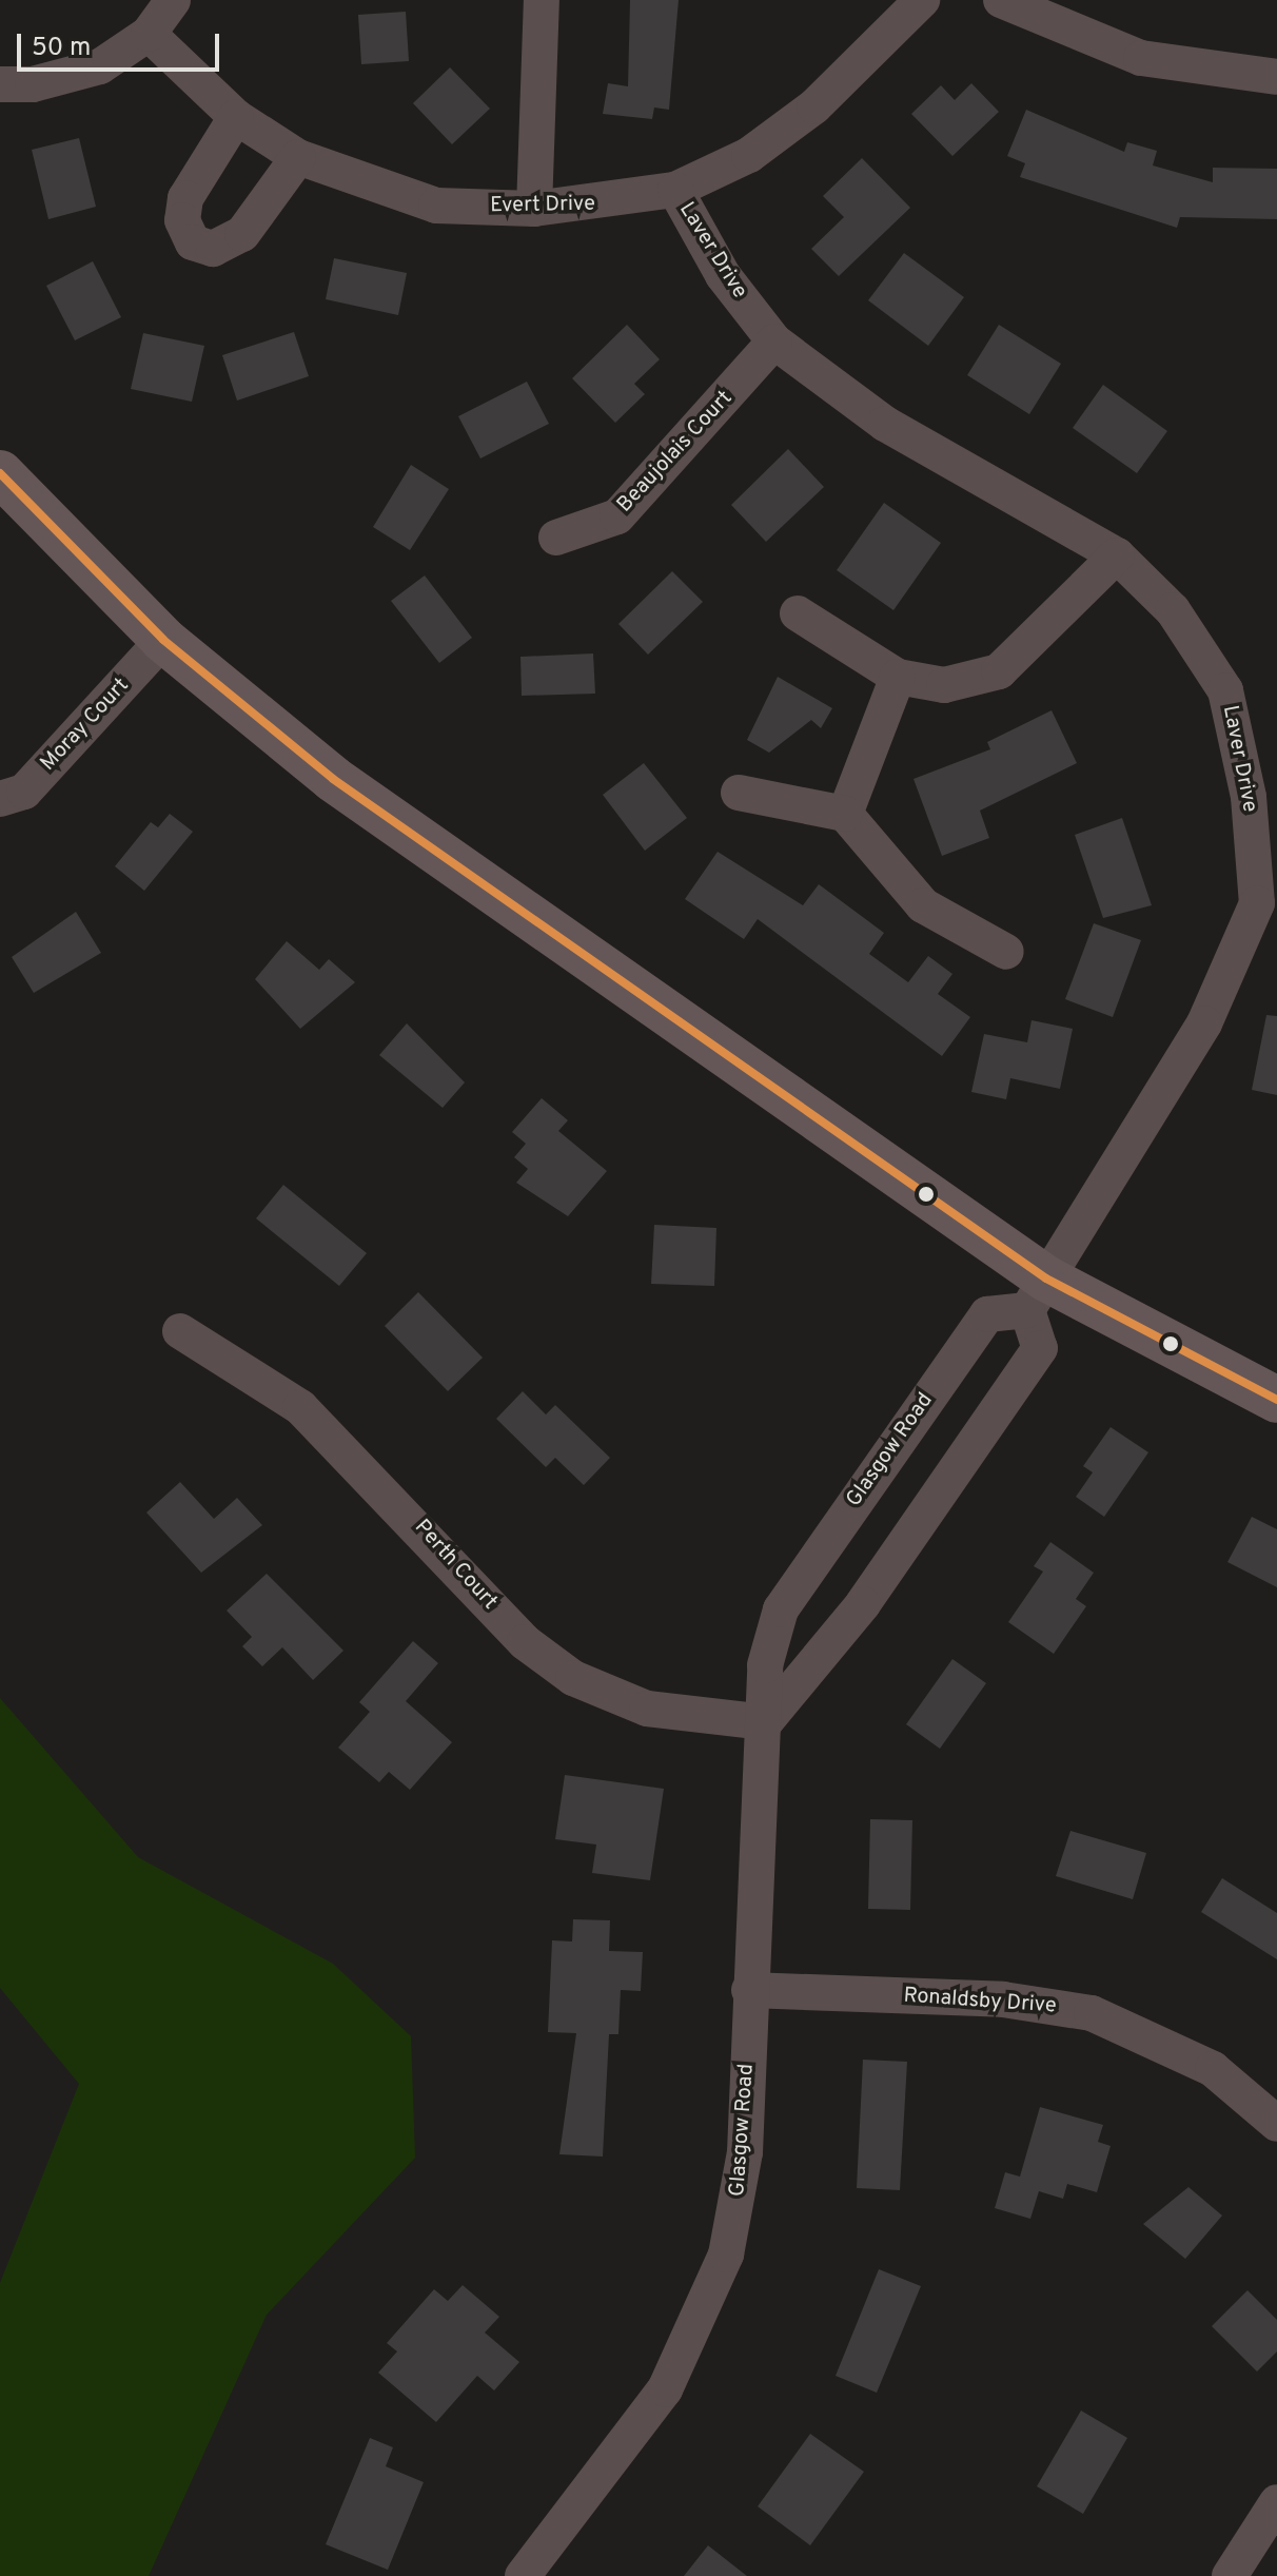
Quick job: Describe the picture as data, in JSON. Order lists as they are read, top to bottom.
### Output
{
  "streets": {
    "street": [
      "Evert Drive",
      "Laver Drive",
      "Beaujolais Court",
      "Moray Court",
      "Glasgow Road",
      "Perth Court",
      "Ronaldsby Drive"
    ]
  },
  "crossings": [
    ["Evert Drive", "Laver Drive"],
    ["Laver Drive", "Beaujolais Court"],
    ["Laver Drive", "Glasgow Road"],
    ["Glasgow Road", "Perth Court"],
    ["Glasgow Road", "Ronaldsby Drive"]
  ],
  "scale_bar": "50 m"
}
